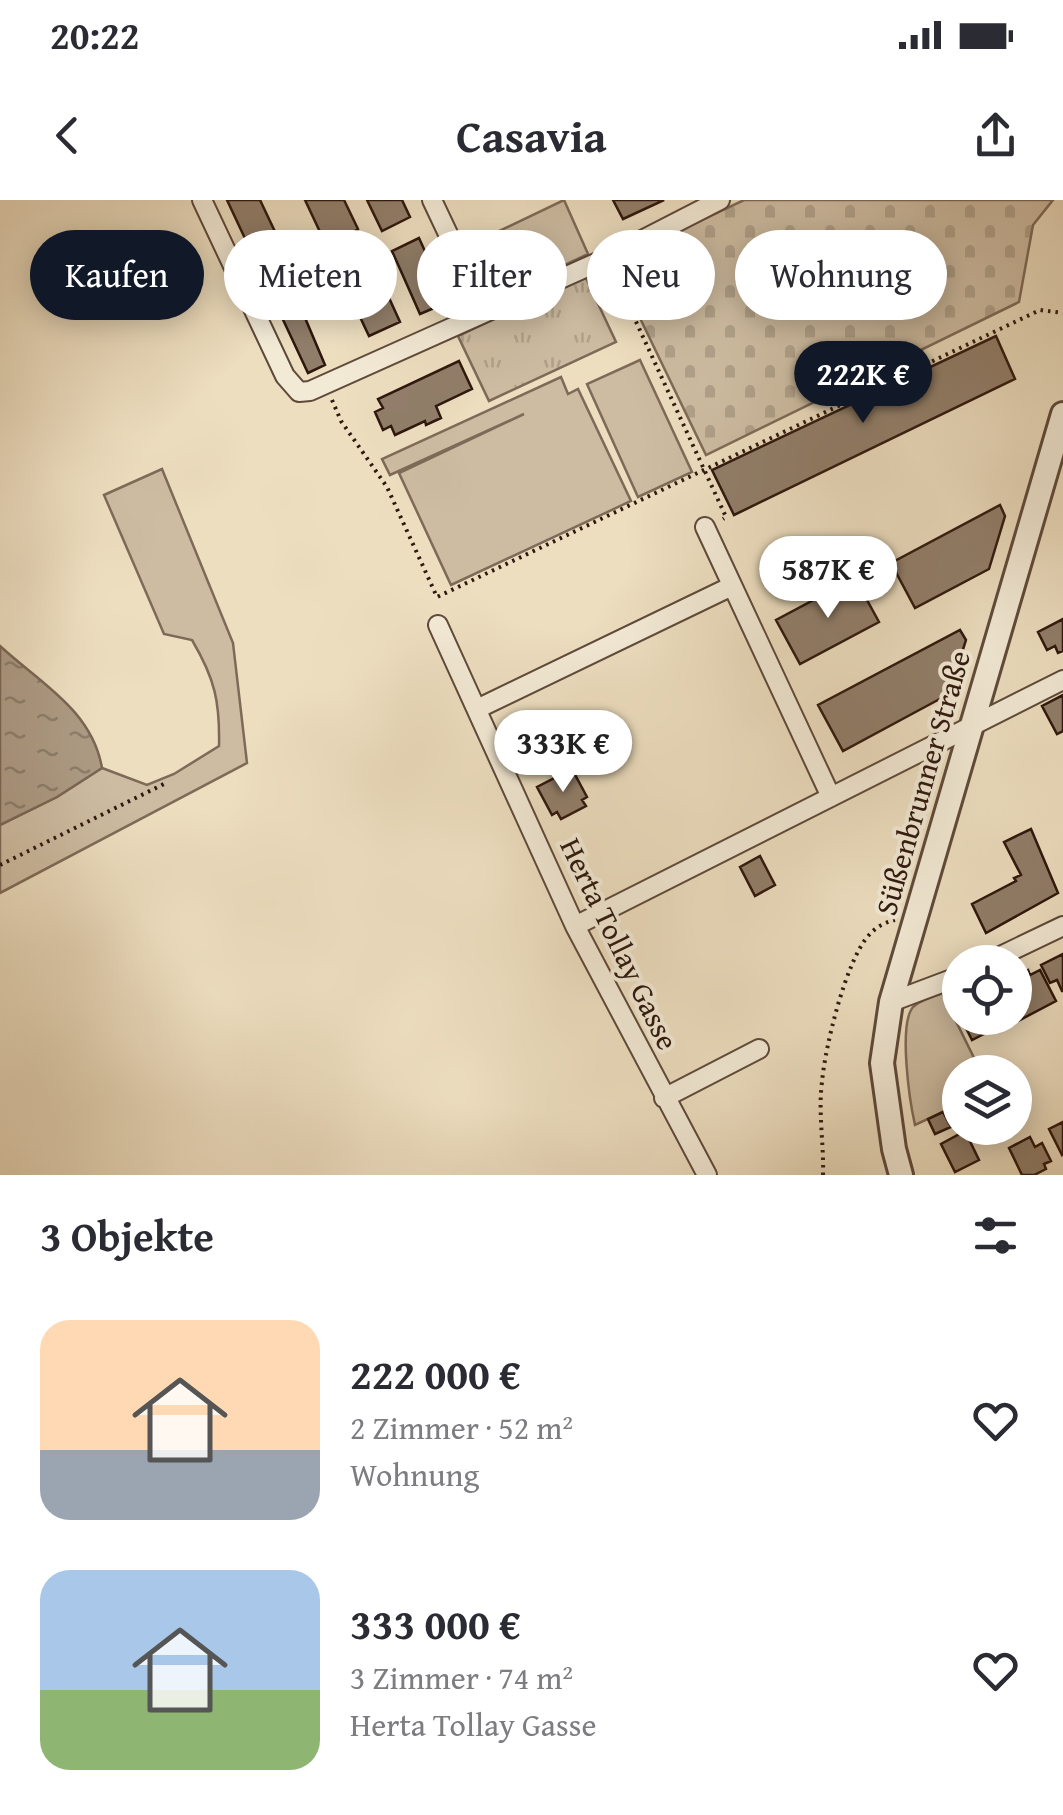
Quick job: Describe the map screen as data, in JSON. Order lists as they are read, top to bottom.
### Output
{
  "streets": {
    "street": ["Süßenbrunner Straße", "Herta Tollay Gasse"]
  },
  "page": {
    "status": "20:22",
    "header": "Casavia",
    "chip": [
      "Kaufen",
      "Mieten",
      "Filter",
      "Neu",
      "Wohnung"
    ],
    "price": ["222K €", "587K €", "333K €"],
    "heading": "3 Objekte",
    "list": [
      {
        "name": "222 000 €",
        "note": "2 Zimmer · 52 m² · Wohnung"
      },
      {
        "name": "333 000 €",
        "note": "3 Zimmer · 74 m² · Herta Tollay Gasse"
      }
    ]
  }
}
